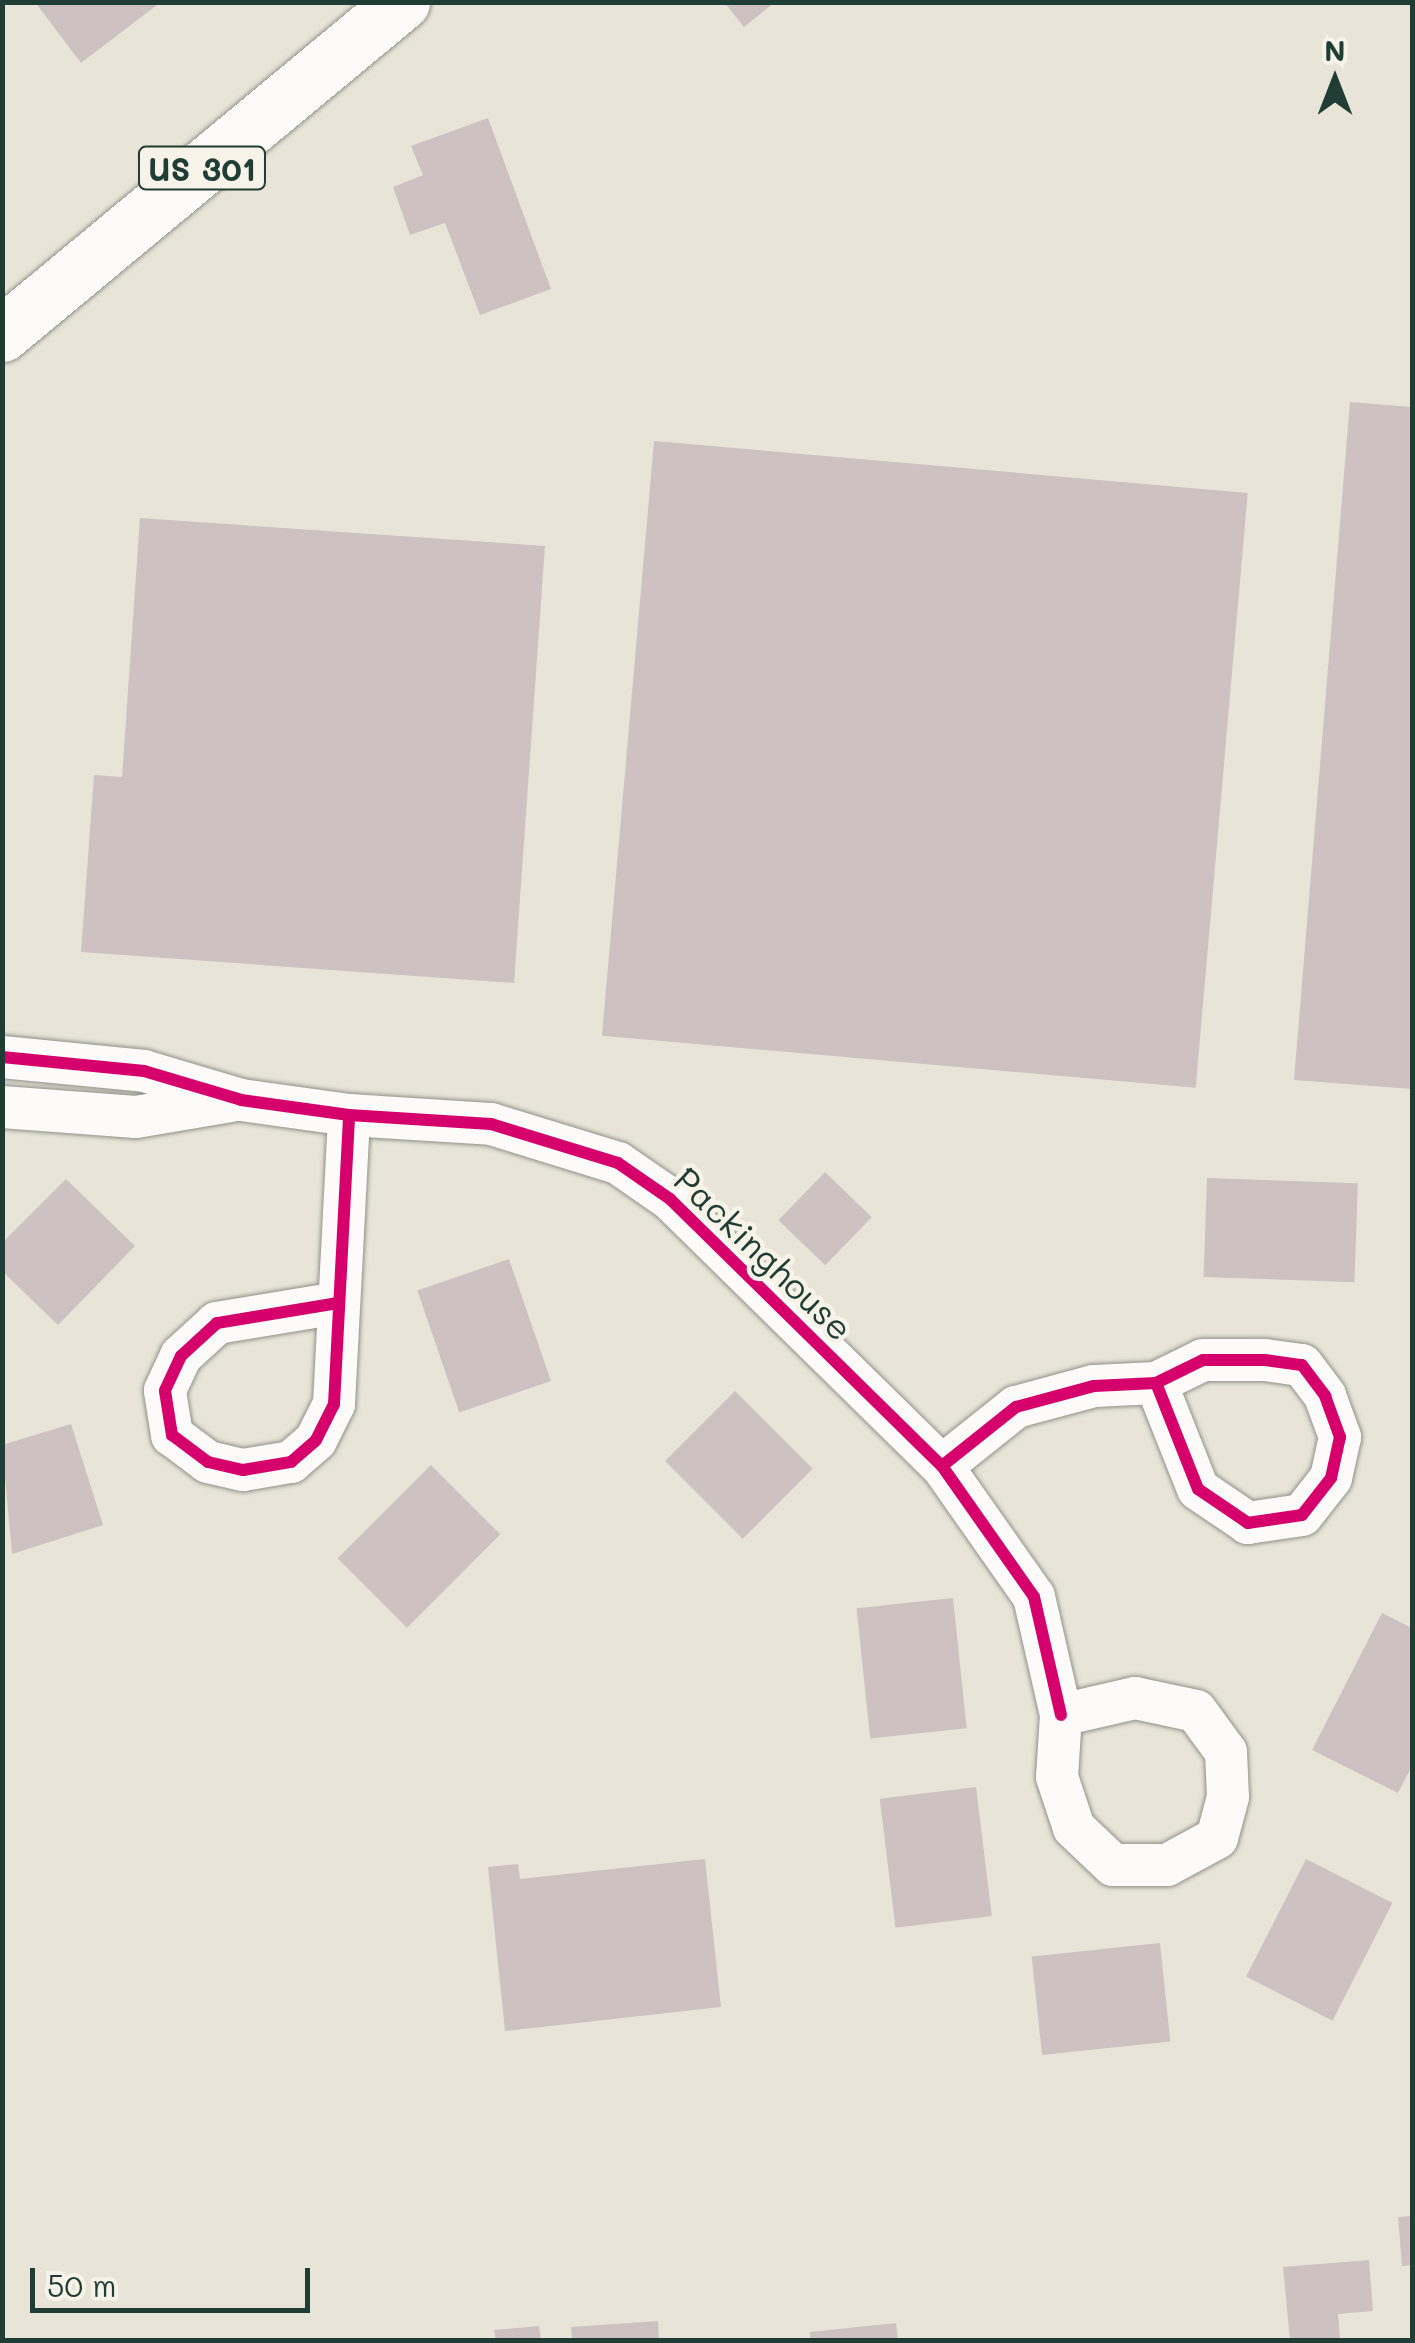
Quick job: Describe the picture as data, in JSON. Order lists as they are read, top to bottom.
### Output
{
  "streets": {
    "main road": ["US 301"],
    "street": ["Packinghouse"]
  },
  "scale_bar": "50 m",
  "north": "top"
}
